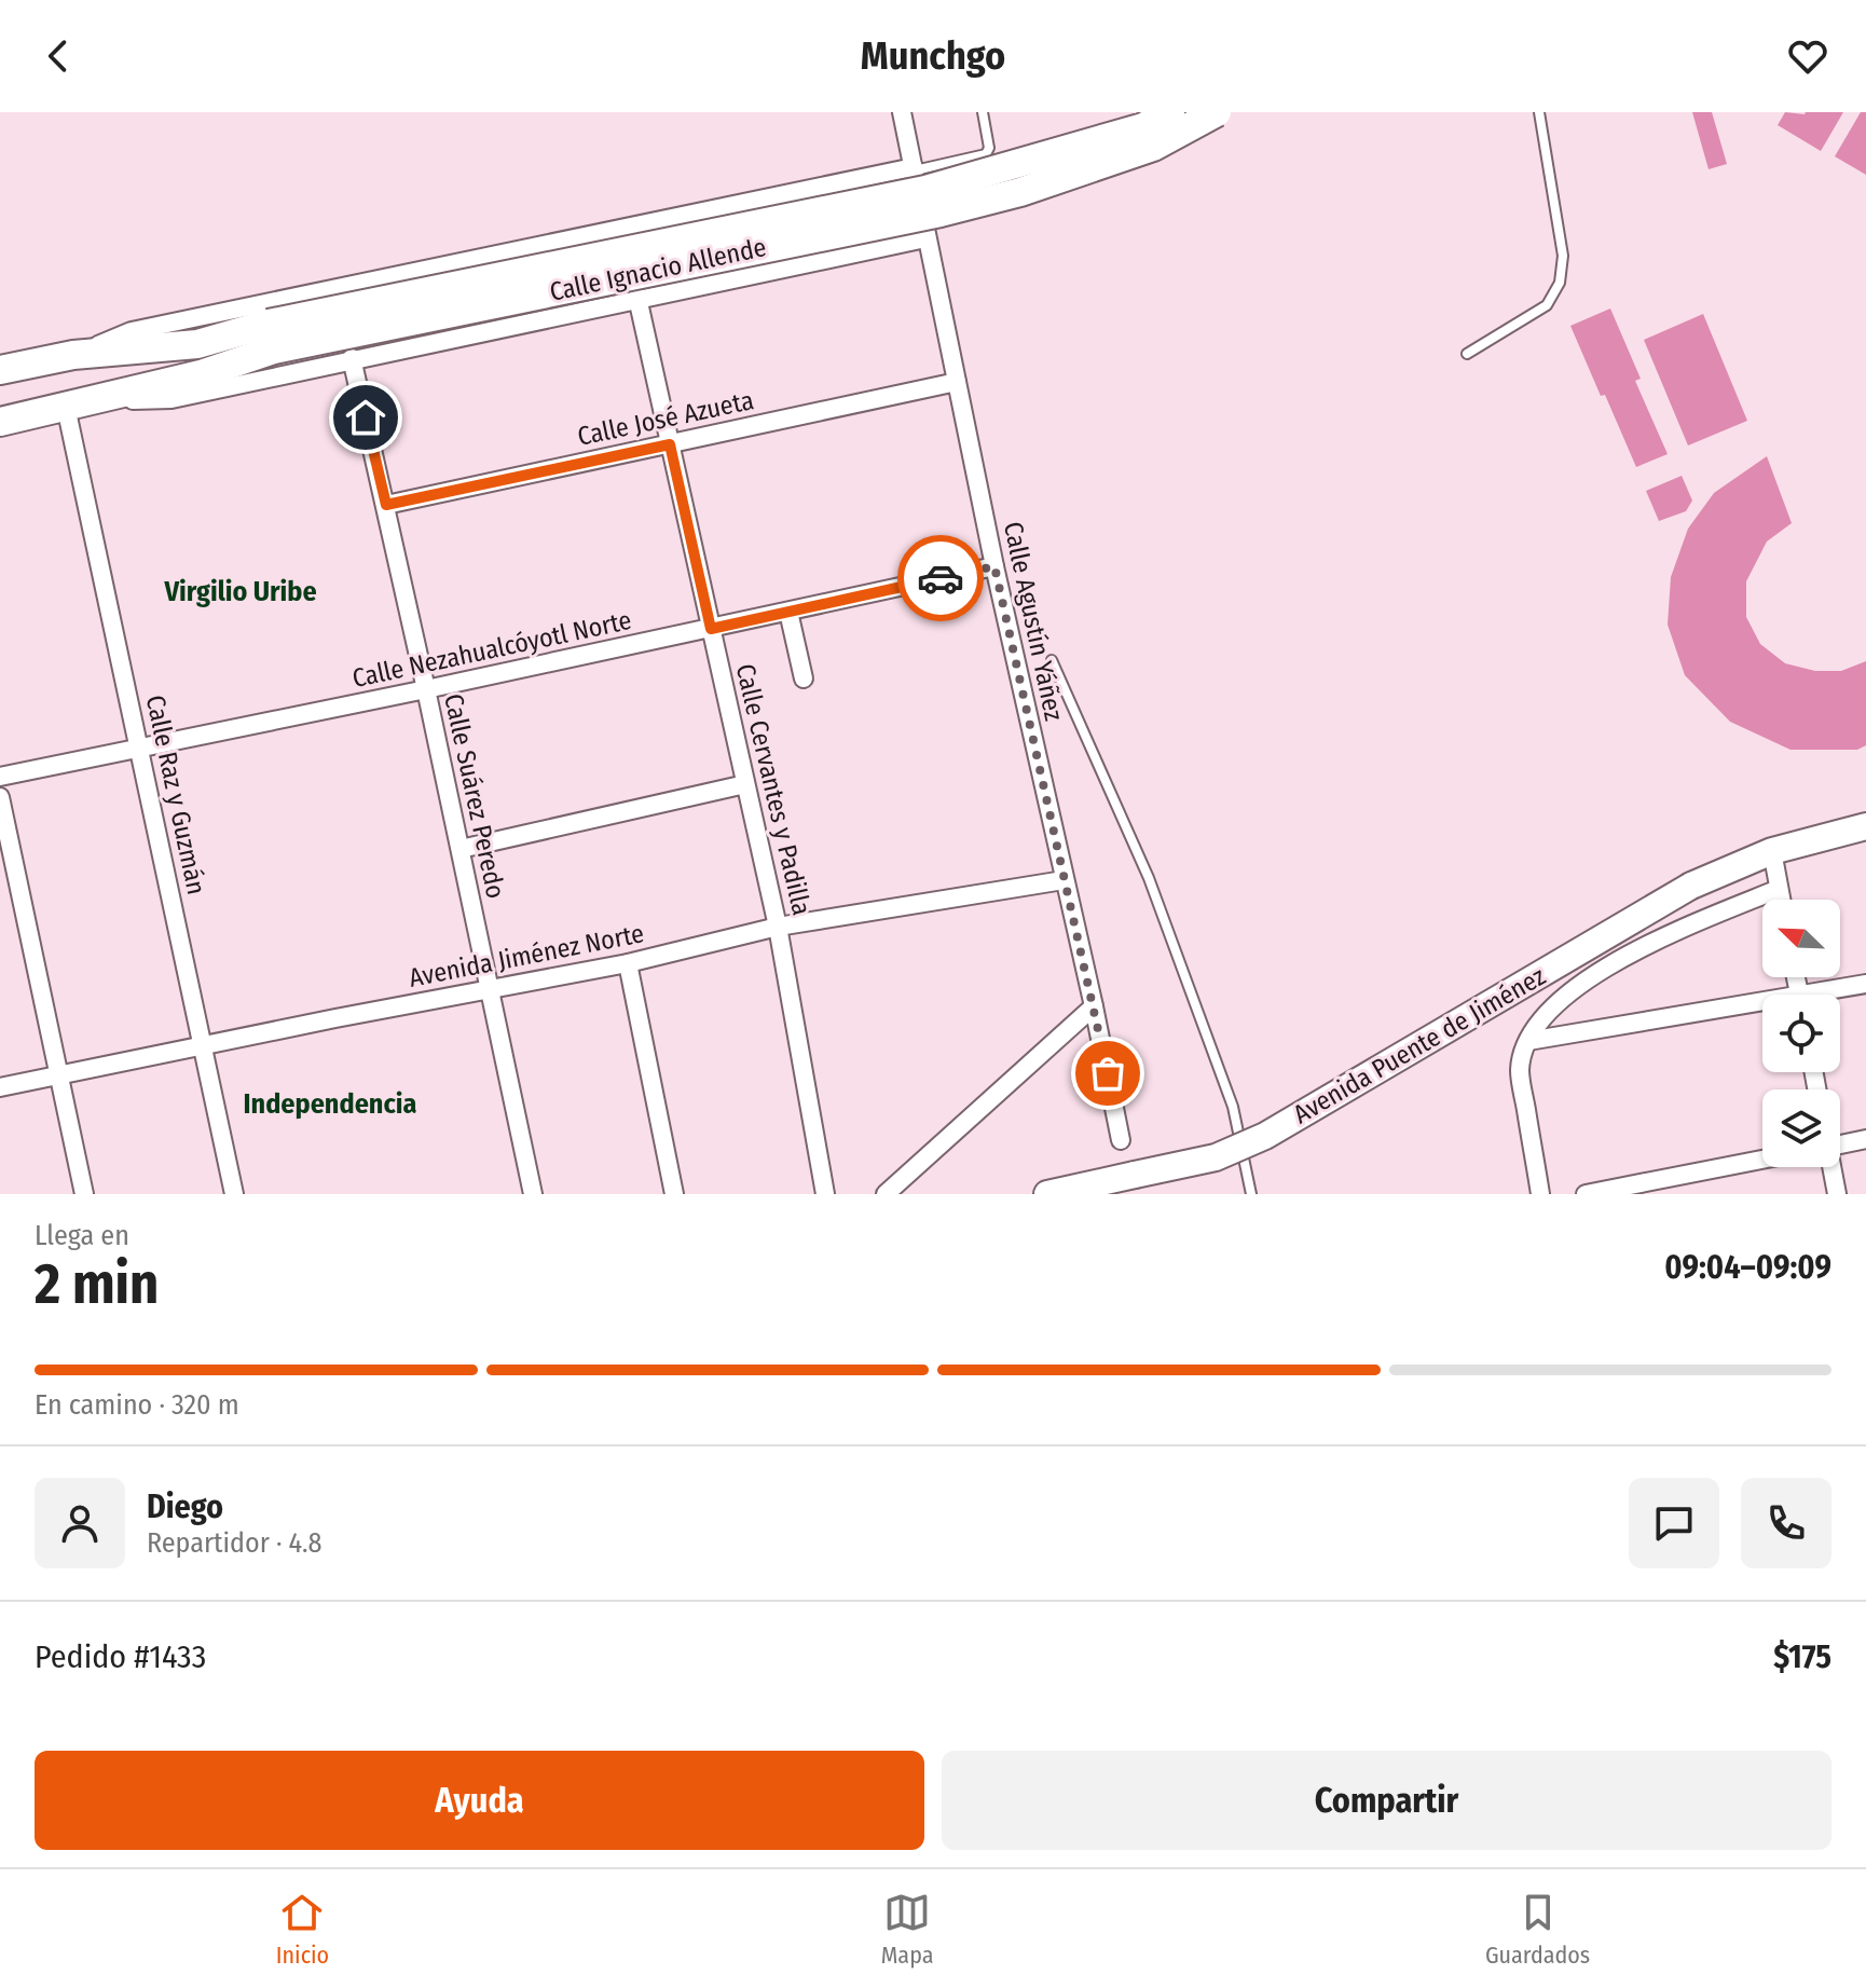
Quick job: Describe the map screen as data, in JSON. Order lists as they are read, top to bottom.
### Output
{
  "streets": {
    "main road": ["Calle Ignacio Allende"],
    "street": [
      "Calle José Azueta",
      "Calle Agustín Yáñez",
      "Calle Nezahualcóyotl Norte",
      "Calle Cervantes y Padilla",
      "Calle Raz y Guzmán",
      "Calle Suárez Peredo",
      "Avenida Jiménez Norte",
      "Avenida Puente de Jiménez"
    ]
  },
  "crossings": [
    ["Calle Ignacio Allende", "Calle Agustín Yáñez"],
    ["Calle Ignacio Allende", "Calle Cervantes y Padilla"],
    ["Calle Ignacio Allende", "Calle Raz y Guzmán"],
    ["Calle Ignacio Allende", "Calle Suárez Peredo"],
    ["Calle José Azueta", "Calle Agustín Yáñez"],
    ["Calle José Azueta", "Calle Cervantes y Padilla"],
    ["Calle José Azueta", "Calle Suárez Peredo"],
    ["Calle Agustín Yáñez", "Calle Nezahualcóyotl Norte"],
    ["Calle Agustín Yáñez", "Avenida Jiménez Norte"],
    ["Calle Nezahualcóyotl Norte", "Calle Cervantes y Padilla"],
    ["Calle Nezahualcóyotl Norte", "Calle Raz y Guzmán"],
    ["Calle Nezahualcóyotl Norte", "Calle Suárez Peredo"],
    ["Calle Cervantes y Padilla", "Avenida Jiménez Norte"],
    ["Calle Raz y Guzmán", "Avenida Jiménez Norte"],
    ["Calle Suárez Peredo", "Avenida Jiménez Norte"]
  ],
  "districts": ["Virgilio Uribe", "Independencia"],
  "north": "top left",
  "page": {
    "header": "Munchgo",
    "heading": ["2 min", "Llega en", "09:04–09:09"],
    "panel": [
      "Diego",
      "Repartidor · 4.8",
      "Pedido #1433",
      "$175"
    ],
    "bar": "En camino · 320 m",
    "buttons": ["Ayuda", "Compartir"],
    "tabs": ["Inicio", "Mapa", "Guardados"]
  }
}
